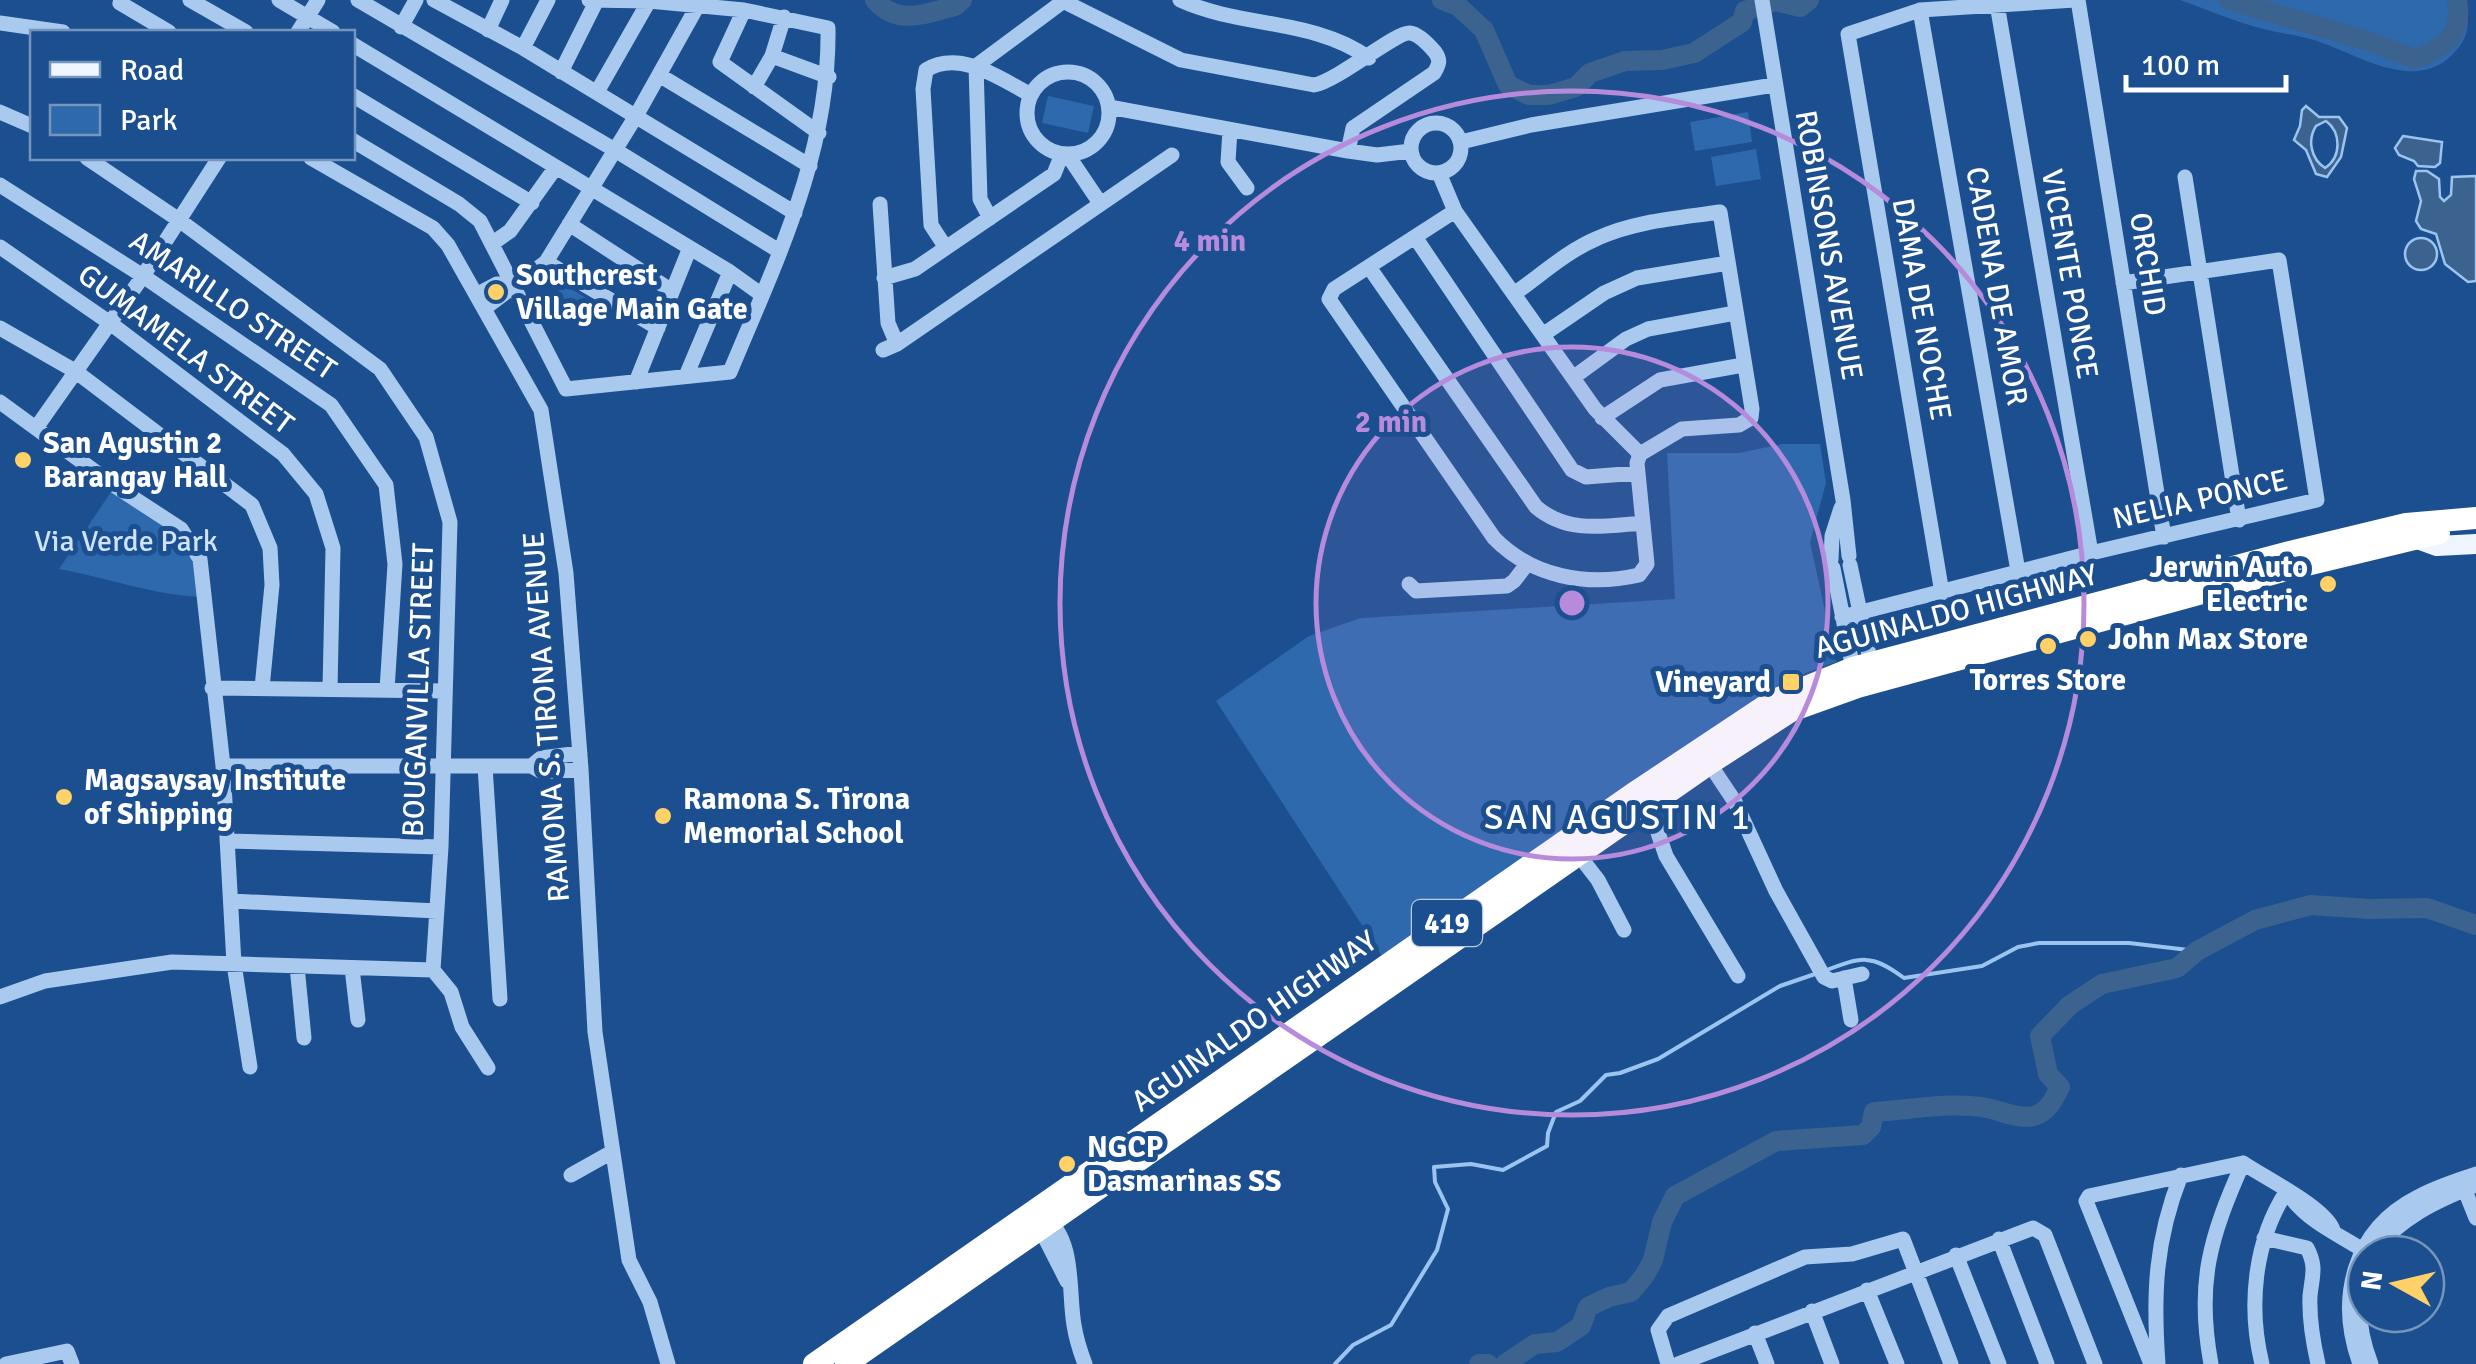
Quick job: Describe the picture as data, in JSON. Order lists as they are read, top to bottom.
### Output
{
  "streets": {
    "highway": ["AGUINALDO HIGHWAY", "419"],
    "street": [
      "ROBINSONS AVENUE",
      "ORCHID",
      "VICENTE PONCE",
      "CADENA DE AMOR",
      "AMARILLO STREET",
      "DAMA DE NOCHE",
      "GUMAMELA STREET",
      "NELIA PONCE",
      "BOUGANVILLA STREET",
      "RAMONA S. TIRONA AVENUE"
    ]
  },
  "crossings": [
    ["ROBINSONS AVENUE", "NELIA PONCE"],
    ["ROBINSONS AVENUE", "AGUINALDO HIGHWAY"],
    ["ORCHID", "NELIA PONCE"],
    ["VICENTE PONCE", "NELIA PONCE"],
    ["CADENA DE AMOR", "DAMA DE NOCHE"],
    ["CADENA DE AMOR", "NELIA PONCE"],
    ["DAMA DE NOCHE", "NELIA PONCE"]
  ],
  "districts": ["SAN AGUSTIN 1"],
  "parks": ["Via Verde Park"],
  "places": {
    "other": [
      "Southcrest Village Main Gate",
      "San Agustin 2 Barangay Hall",
      "Jerwin Auto Electric",
      "John Max Store",
      "Torres Store",
      "Magsaysay Institute of Shipping",
      "Ramona S. Tirona Memorial School",
      "NGCP Dasmarinas SS"
    ],
    "transit": ["Vineyard"]
  },
  "legend": ["Road", "Park"],
  "scale_bar": "100 m",
  "north": "left",
  "rings": ["4 min", "2 min"]
}
